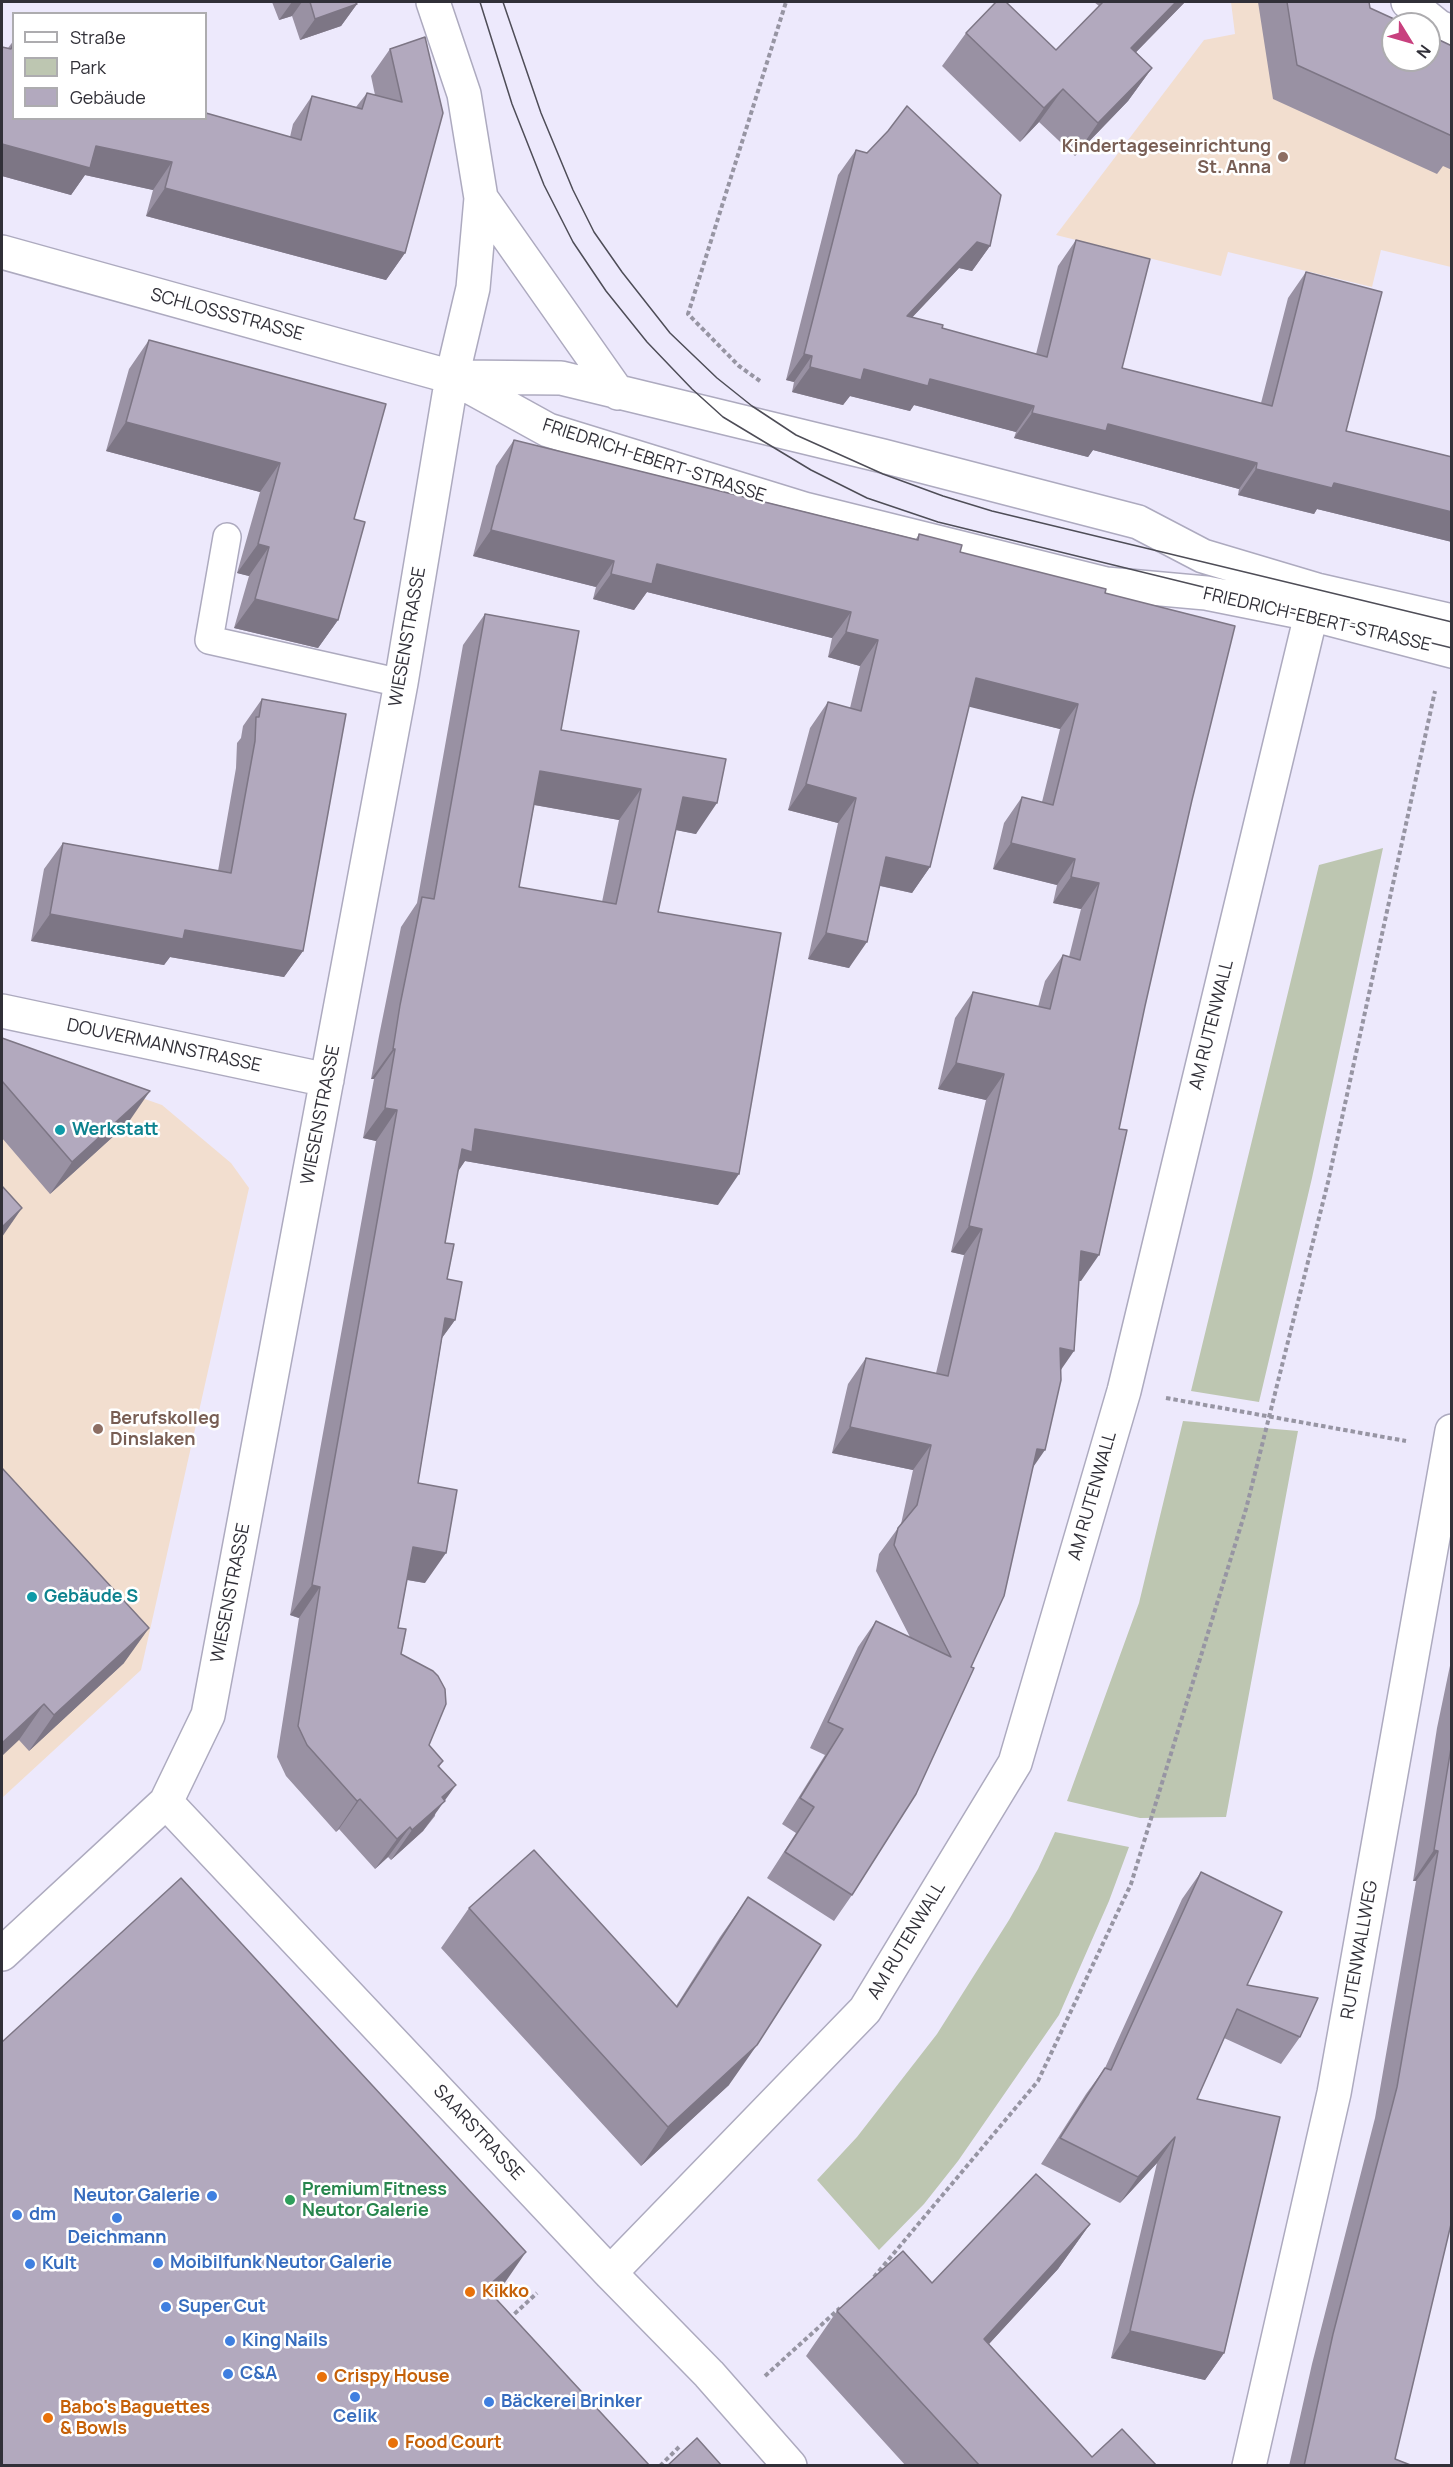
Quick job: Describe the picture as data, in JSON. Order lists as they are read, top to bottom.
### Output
{
  "streets": {
    "street": [
      "SCHLOSSSTRASSE",
      "FRIEDRICH-EBERT-STRASSE",
      "WIESENSTRASSE",
      "AM RUTENWALL",
      "DOUVERMANNSTRASSE",
      "RUTENWALLWEG",
      "SAARSTRASSE"
    ]
  },
  "crossings": [
    ["SCHLOSSSTRASSE", "FRIEDRICH-EBERT-STRASSE"],
    ["SCHLOSSSTRASSE", "WIESENSTRASSE"],
    ["FRIEDRICH-EBERT-STRASSE", "WIESENSTRASSE"],
    ["FRIEDRICH-EBERT-STRASSE", "AM RUTENWALL"],
    ["WIESENSTRASSE", "DOUVERMANNSTRASSE"],
    ["WIESENSTRASSE", "SAARSTRASSE"],
    ["AM RUTENWALL", "SAARSTRASSE"]
  ],
  "places": [
    "Kindertageseinrichtung St. Anna",
    "Werkstatt",
    "Berufskolleg Dinslaken",
    "Gebäude S",
    "Neutor Galerie",
    "Premium Fitness Neutor Galerie",
    "dm",
    "Deichmann",
    "Moibilfunk Neutor Galerie",
    "Kult",
    "Kikko",
    "Super Cut",
    "King Nails",
    "C&A",
    "Crispy House",
    "Celik",
    "Bäckerei Brinker",
    "Babo's Baguettes & Bowls",
    "Food Court"
  ],
  "legend": ["Straße", "Park", "Gebäude"],
  "north": "bottom right"
}
